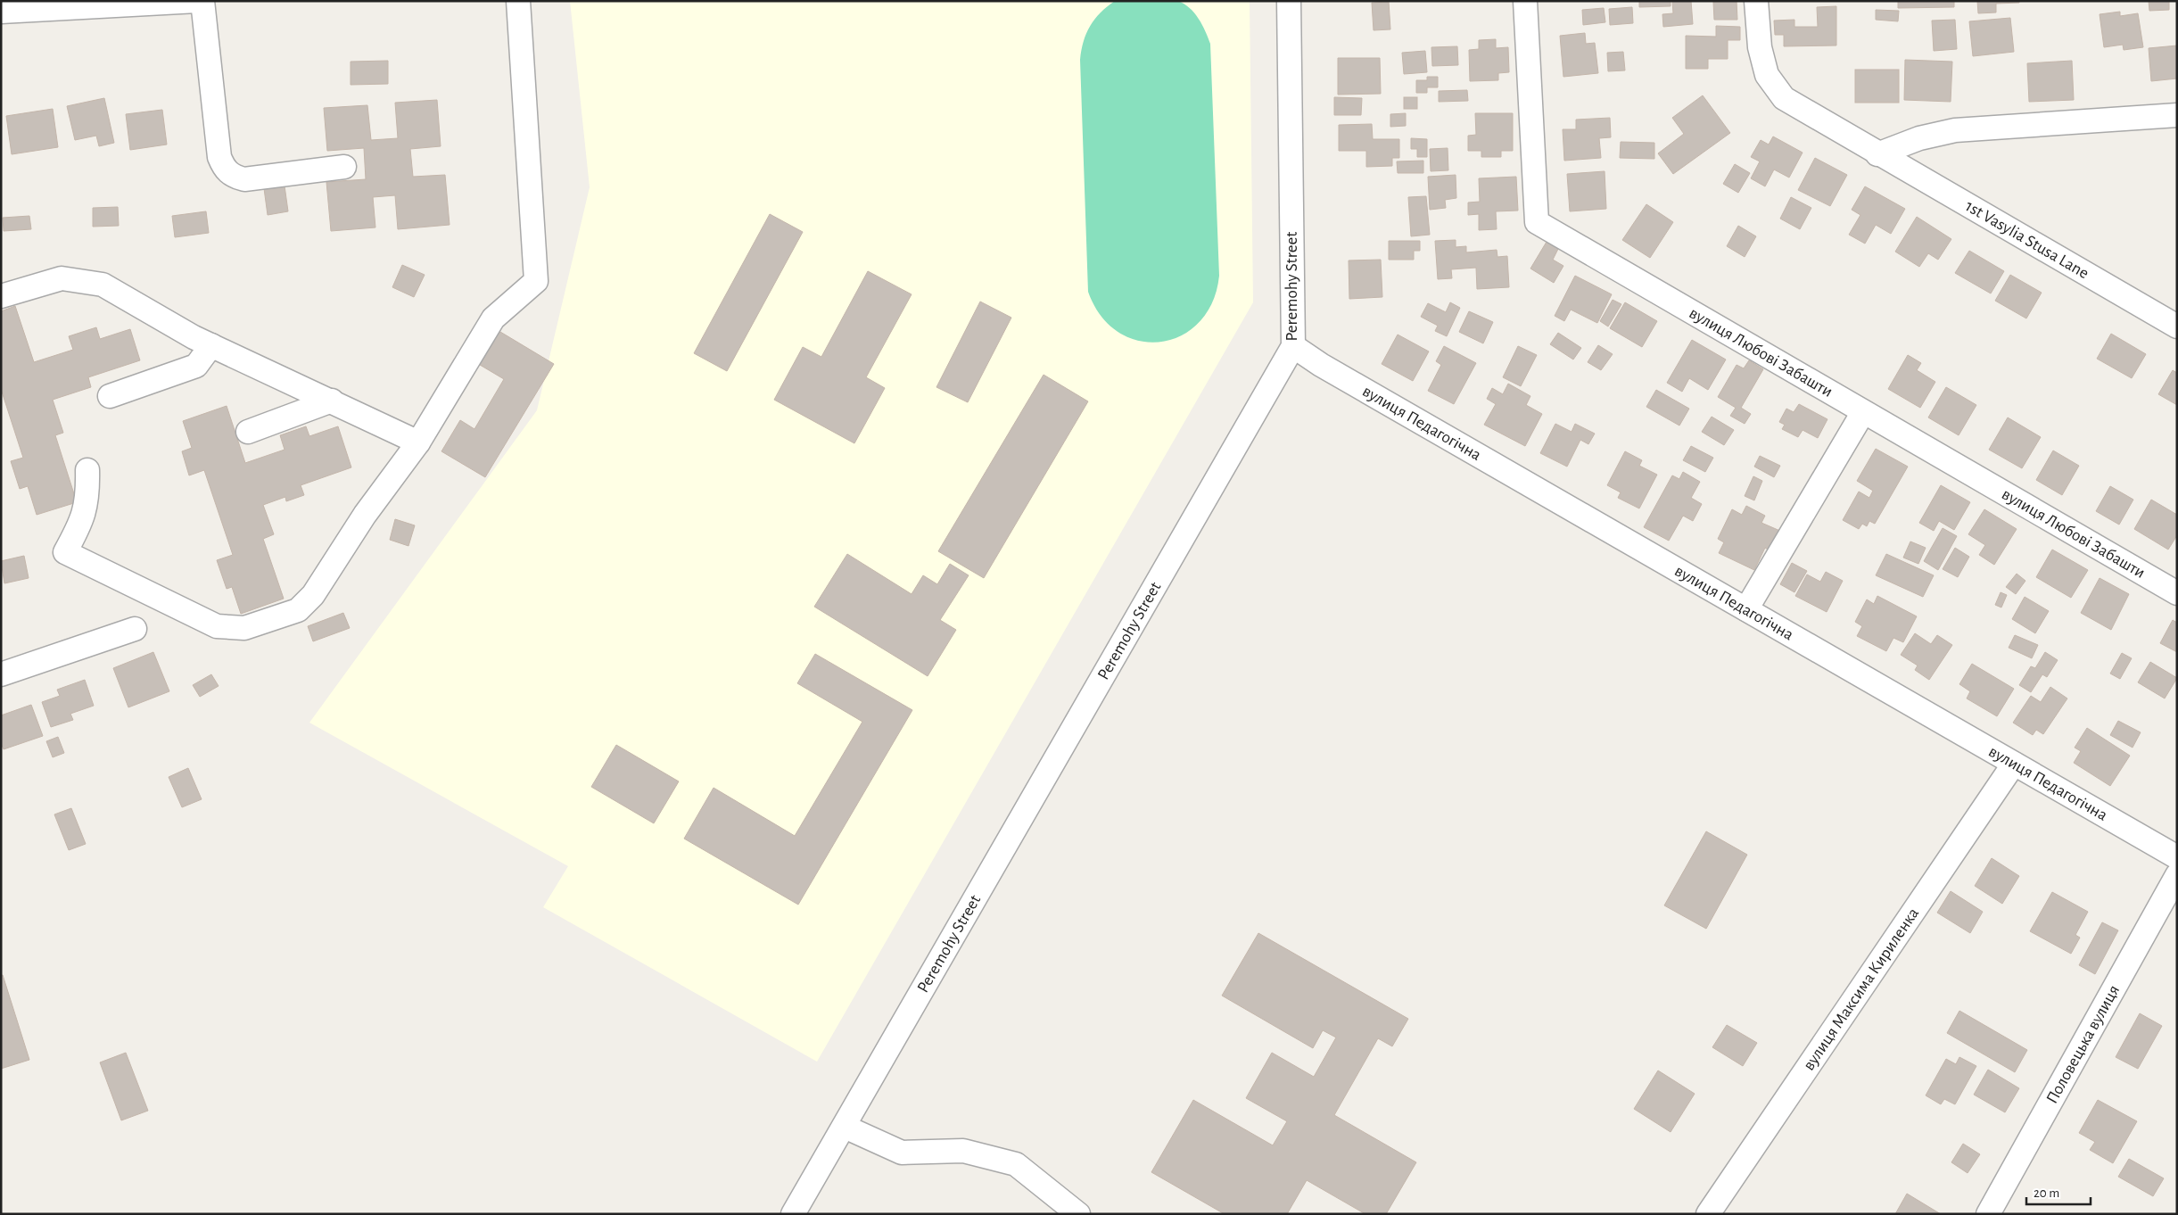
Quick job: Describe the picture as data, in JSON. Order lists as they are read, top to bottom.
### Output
{
  "streets": {
    "street": [
      "1st Vasylia Stusa Lane",
      "Peremohy Street",
      "вулиця Любові Забашти",
      "вулиця Педагогічна",
      "вулиця Максима Кириленка",
      "Половецька вулиця"
    ]
  },
  "crossings": [
    ["Peremohy Street", "вулиця Педагогічна"],
    ["вулиця Педагогічна", "вулиця Максима Кириленка"]
  ],
  "scale_bar": "20 m"
}
